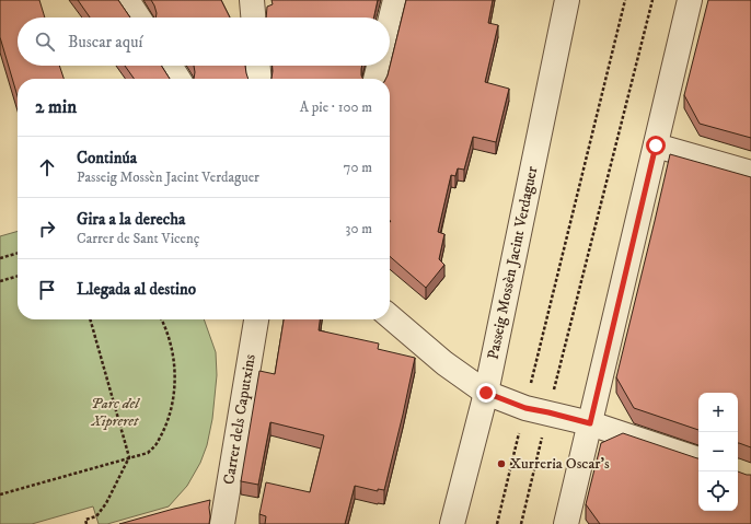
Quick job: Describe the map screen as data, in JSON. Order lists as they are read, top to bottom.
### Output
{
  "streets": {
    "street": ["Passeig Mossèn Jacint Verdaguer", "Carrer dels Caputxins"]
  },
  "parks": ["Parc del Xipreret"],
  "places": ["Xurreria Oscar’s"],
  "page": {
    "search": "Buscar aquí",
    "heading": ["2 min", "A pie · 100 m"],
    "list": [
      ["Continúa", "Passeig Mossèn Jacint Verdaguer", "70 m"],
      ["Gira a la derecha", "Carrer de Sant Vicenç", "30 m"],
      "Llegada al destino"
    ],
    "map_buttons": ["+", "−"]
  }
}
